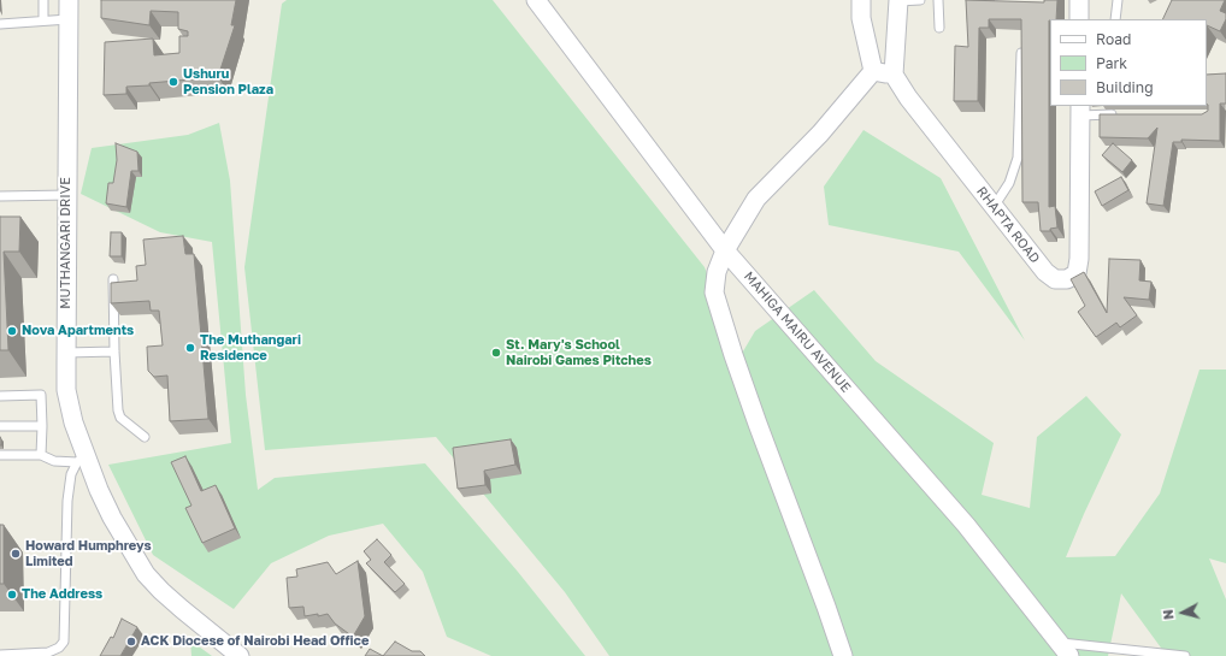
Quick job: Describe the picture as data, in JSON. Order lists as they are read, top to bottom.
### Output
{
  "streets": {
    "street": ["RHAPTA ROAD", "MUTHANGARI DRIVE", "MAHIGA MAIRU AVENUE"]
  },
  "places": [
    "Ushuru Pension Plaza",
    "Nova Apartments",
    "The Muthangari Residence",
    "St. Mary's School Nairobi Games Pitches",
    "Howard Humphreys Limited",
    "The Address",
    "ACK Diocese of Nairobi Head Office"
  ],
  "legend": ["Road", "Park", "Building"],
  "north": "left"
}
